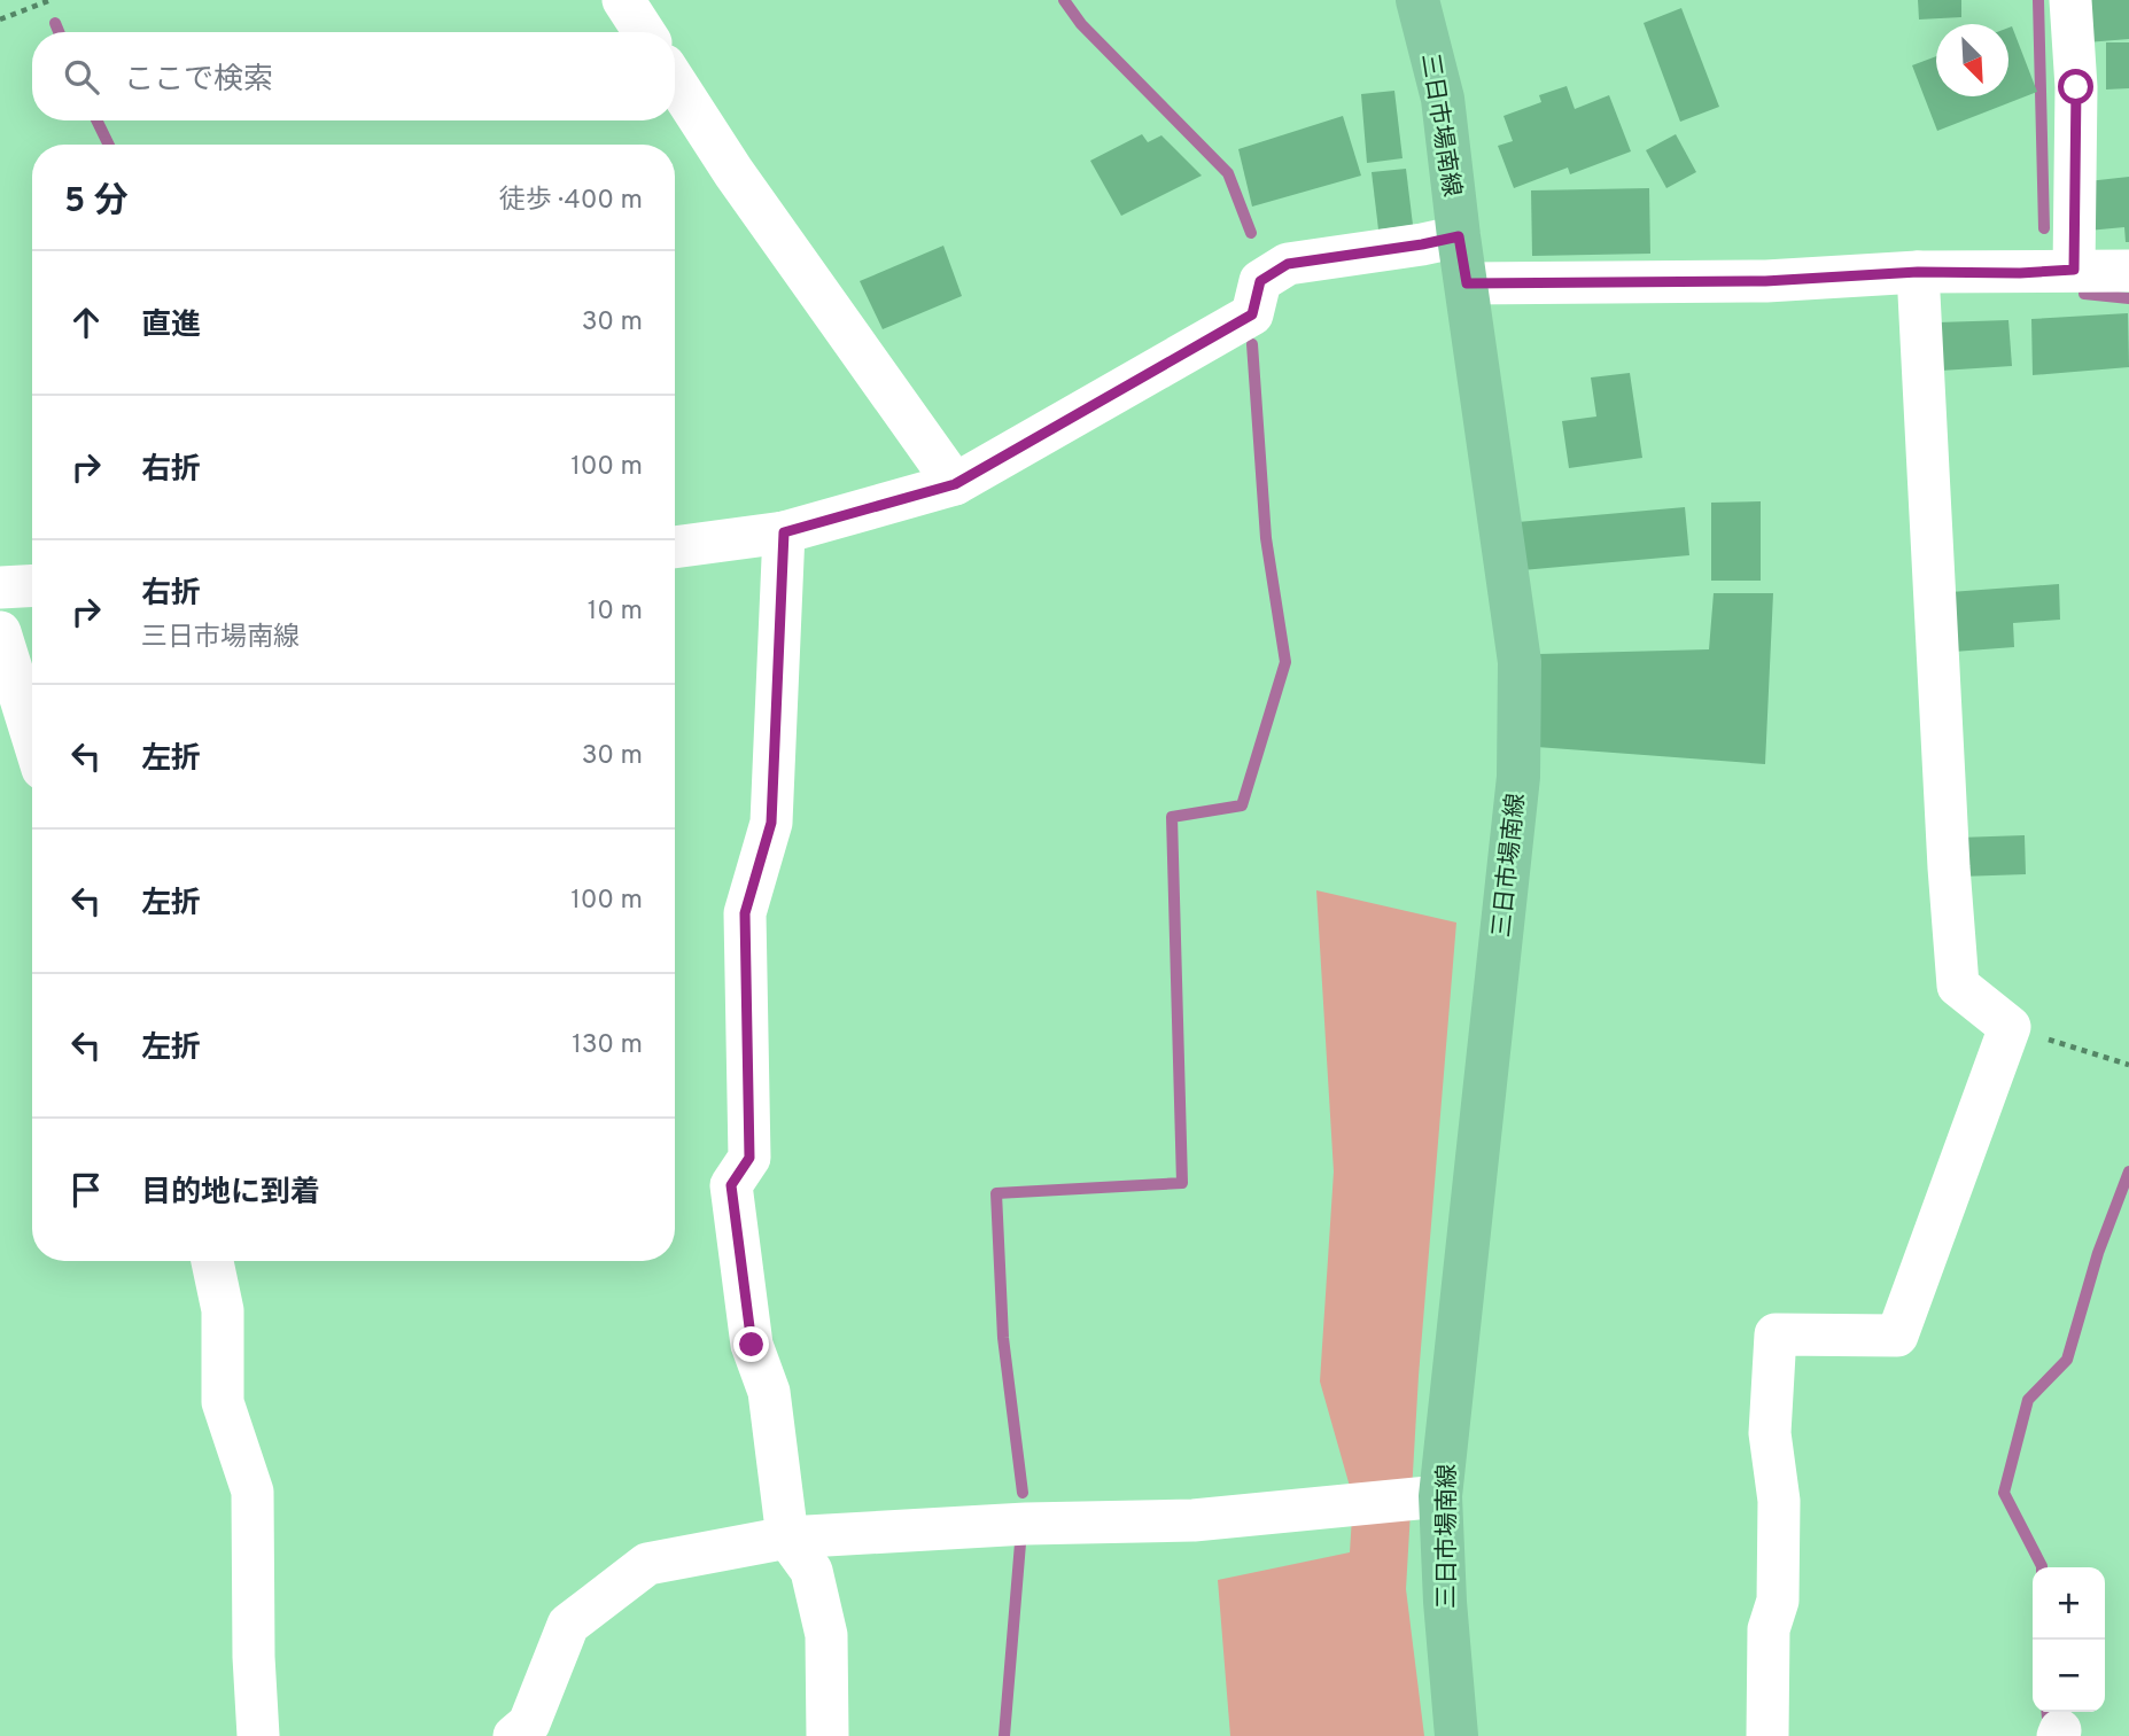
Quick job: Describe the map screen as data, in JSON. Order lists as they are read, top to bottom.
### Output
{
  "streets": {
    "main road": ["三日市場南線"]
  },
  "north": "bottom right",
  "page": {
    "search": "ここで検索",
    "heading": ["5 分", "徒歩 · 400 m"],
    "list": [
      ["直進", "30 m"],
      ["右折", "100 m"],
      ["右折", "三日市場南線", "10 m"],
      ["左折", "30 m"],
      ["左折", "100 m"],
      ["左折", "130 m"],
      "目的地に到着"
    ],
    "map_buttons": ["+", "−"]
  }
}
